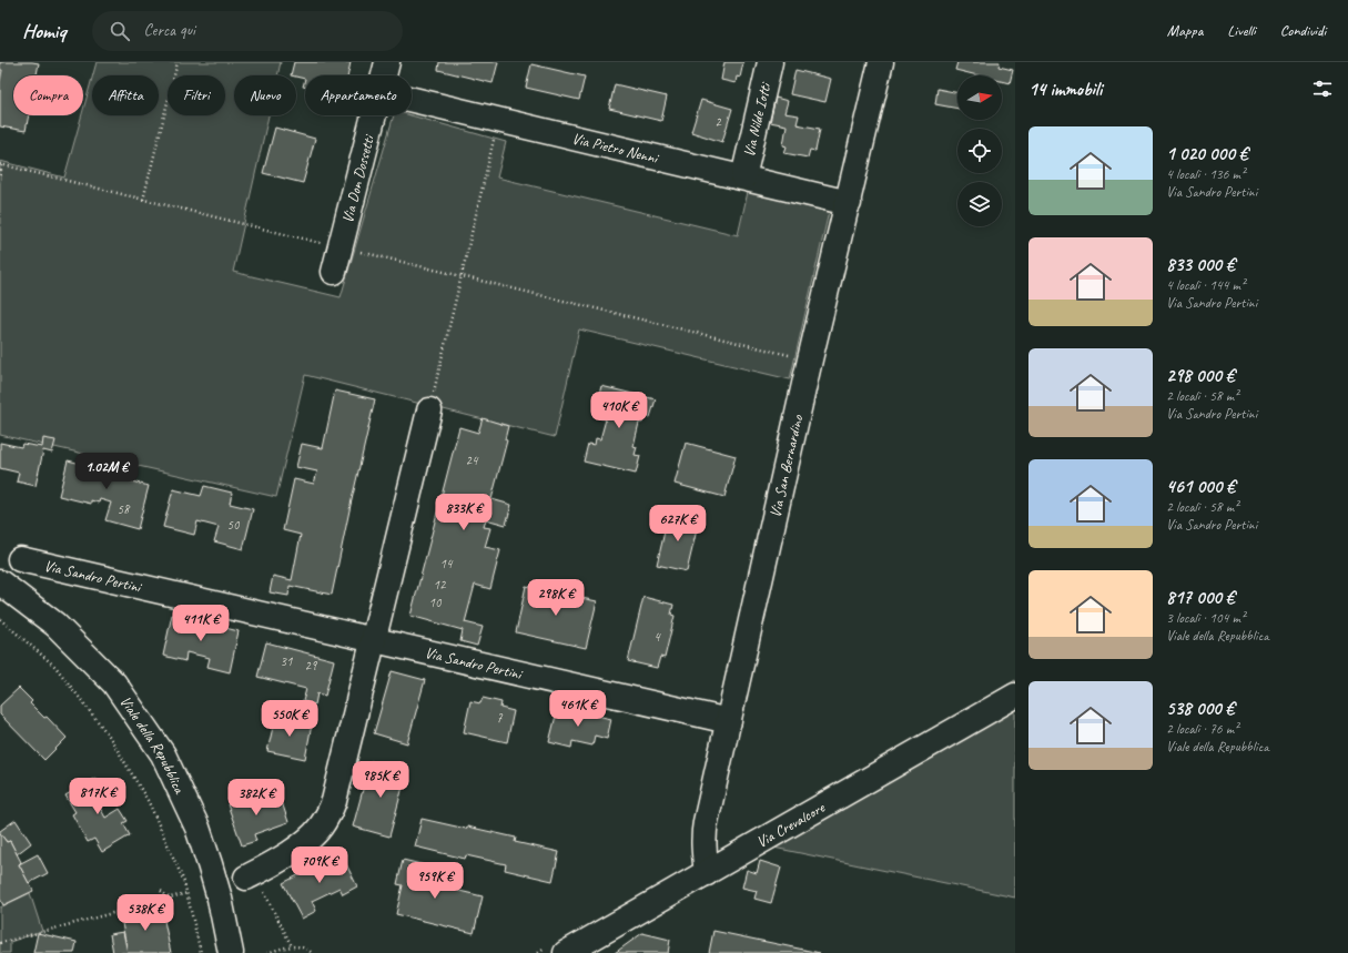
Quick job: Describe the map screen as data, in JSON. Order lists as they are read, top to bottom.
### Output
{
  "streets": {
    "street": [
      "Via Nilde Iotti",
      "Via Pietro Nenni",
      "Via Don Dossetti",
      "Via San Bernardino",
      "Via Sandro Pertini",
      "Viale della Repubblica",
      "Via Crevalcore"
    ]
  },
  "crossings": [
    ["Via Nilde Iotti", "Via Pietro Nenni"],
    ["Via Pietro Nenni", "Via San Bernardino"],
    ["Via San Bernardino", "Via Sandro Pertini"],
    ["Via San Bernardino", "Via Crevalcore"]
  ],
  "house_numbers": [
    "2",
    "24",
    "58",
    "50",
    "14",
    "12",
    "10",
    "4",
    "31",
    "29",
    "7"
  ],
  "north": "right",
  "page": {
    "header": "Homiq",
    "search": "Cerca qui",
    "nav": ["Mappa", "Livelli", "Condividi"],
    "heading": "14 immobili",
    "chip": [
      "Compra",
      "Affitta",
      "Filtri",
      "Nuovo",
      "Appartamento"
    ],
    "list": [
      {
        "name": "1 020 000 €",
        "note": "4 locali · 136 m² · Via Sandro Pertini"
      },
      {
        "name": "833 000 €",
        "note": "4 locali · 144 m² · Via Sandro Pertini"
      },
      {
        "name": "298 000 €",
        "note": "2 locali · 58 m² · Via Sandro Pertini"
      },
      {
        "name": "461 000 €",
        "note": "2 locali · 58 m² · Via Sandro Pertini"
      },
      {
        "name": "817 000 €",
        "note": "3 locali · 104 m² · Viale della Repubblica"
      },
      {
        "name": "538 000 €",
        "note": "2 locali · 76 m² · Viale della Repubblica"
      }
    ],
    "price": [
      "410K €",
      "1.02M €",
      "833K €",
      "627K €",
      "298K €",
      "411K €",
      "461K €",
      "550K €",
      "985K €",
      "817K €",
      "382K €",
      "709K €",
      "959K €",
      "538K €"
    ]
  }
}
